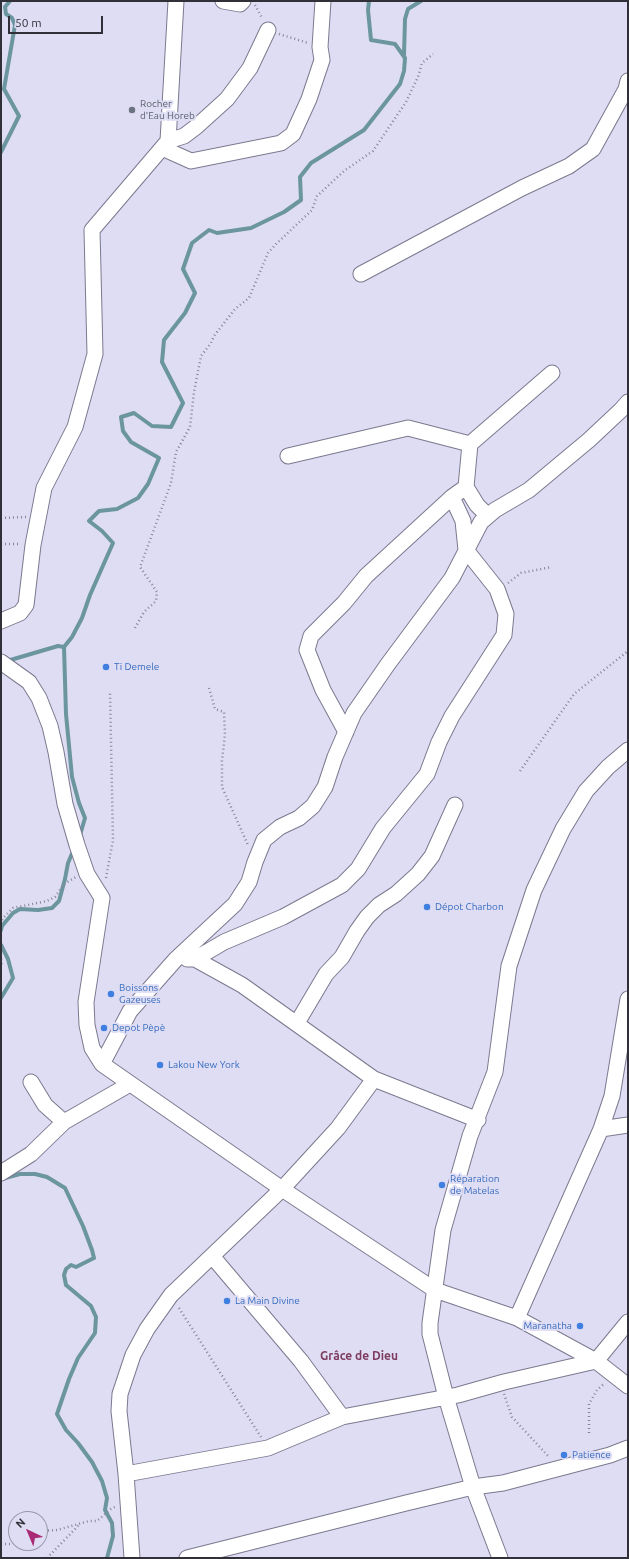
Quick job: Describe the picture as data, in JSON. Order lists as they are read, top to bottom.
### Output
{
  "districts": ["Grâce de Dieu"],
  "places": [
    "Rocher d'Eau Horeb",
    "Ti Demele",
    "Dépot Charbon",
    "Boissons Gazeuses",
    "Depot Pèpè",
    "Lakou New York",
    "Réparation de Matelas",
    "La Main Divine",
    "Maranatha",
    "Patience"
  ],
  "scale_bar": "50 m",
  "north": "top left"
}
